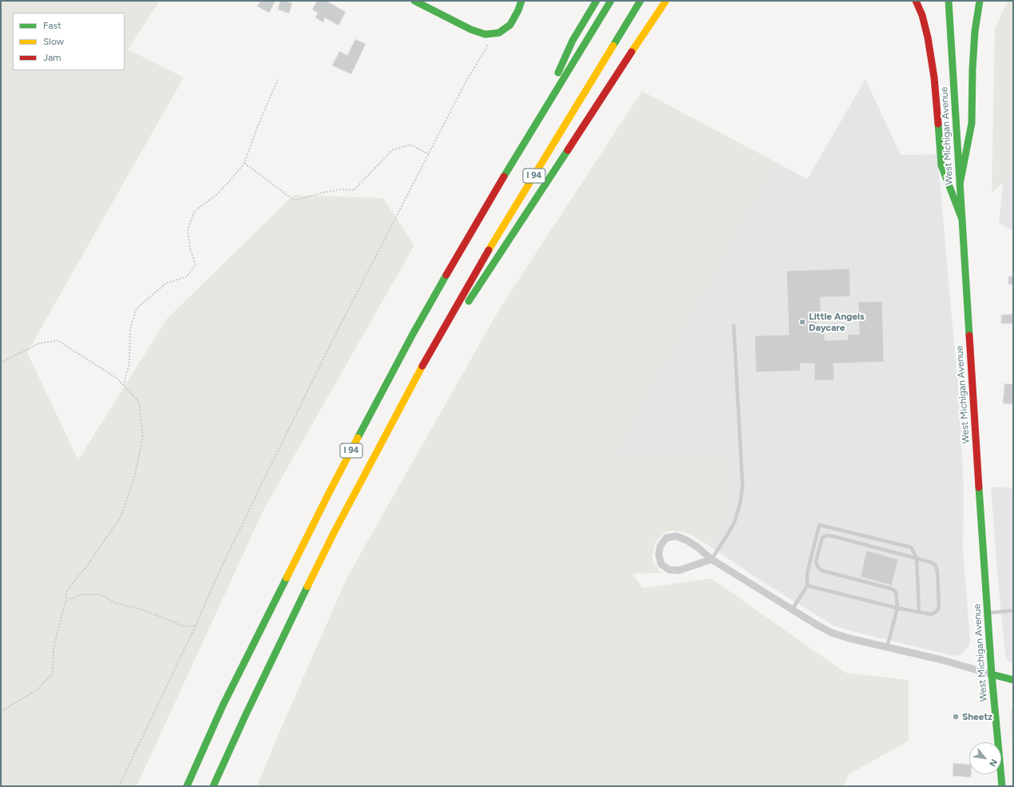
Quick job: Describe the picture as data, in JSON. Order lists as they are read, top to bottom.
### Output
{
  "streets": {
    "main road": ["West Michigan Avenue", "I 94"]
  },
  "places": ["Little Angels Daycare", "Sheetz"],
  "legend": ["Fast", "Slow", "Jam"],
  "north": "bottom right"
}
